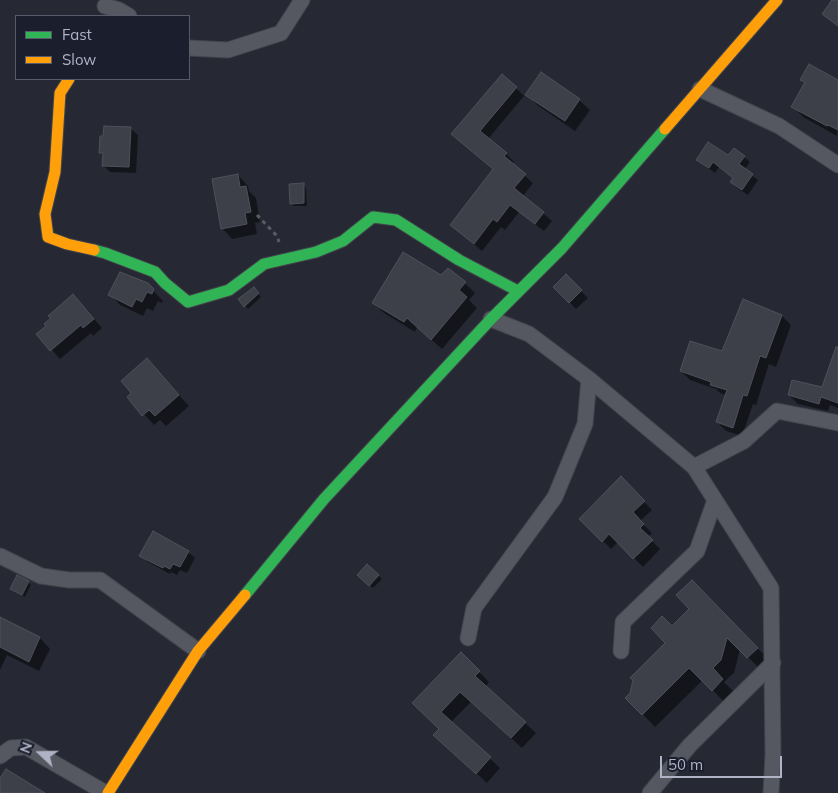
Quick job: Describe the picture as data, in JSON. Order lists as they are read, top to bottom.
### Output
{
  "legend": ["Fast", "Slow"],
  "scale_bar": "50 m",
  "north": "left"
}
